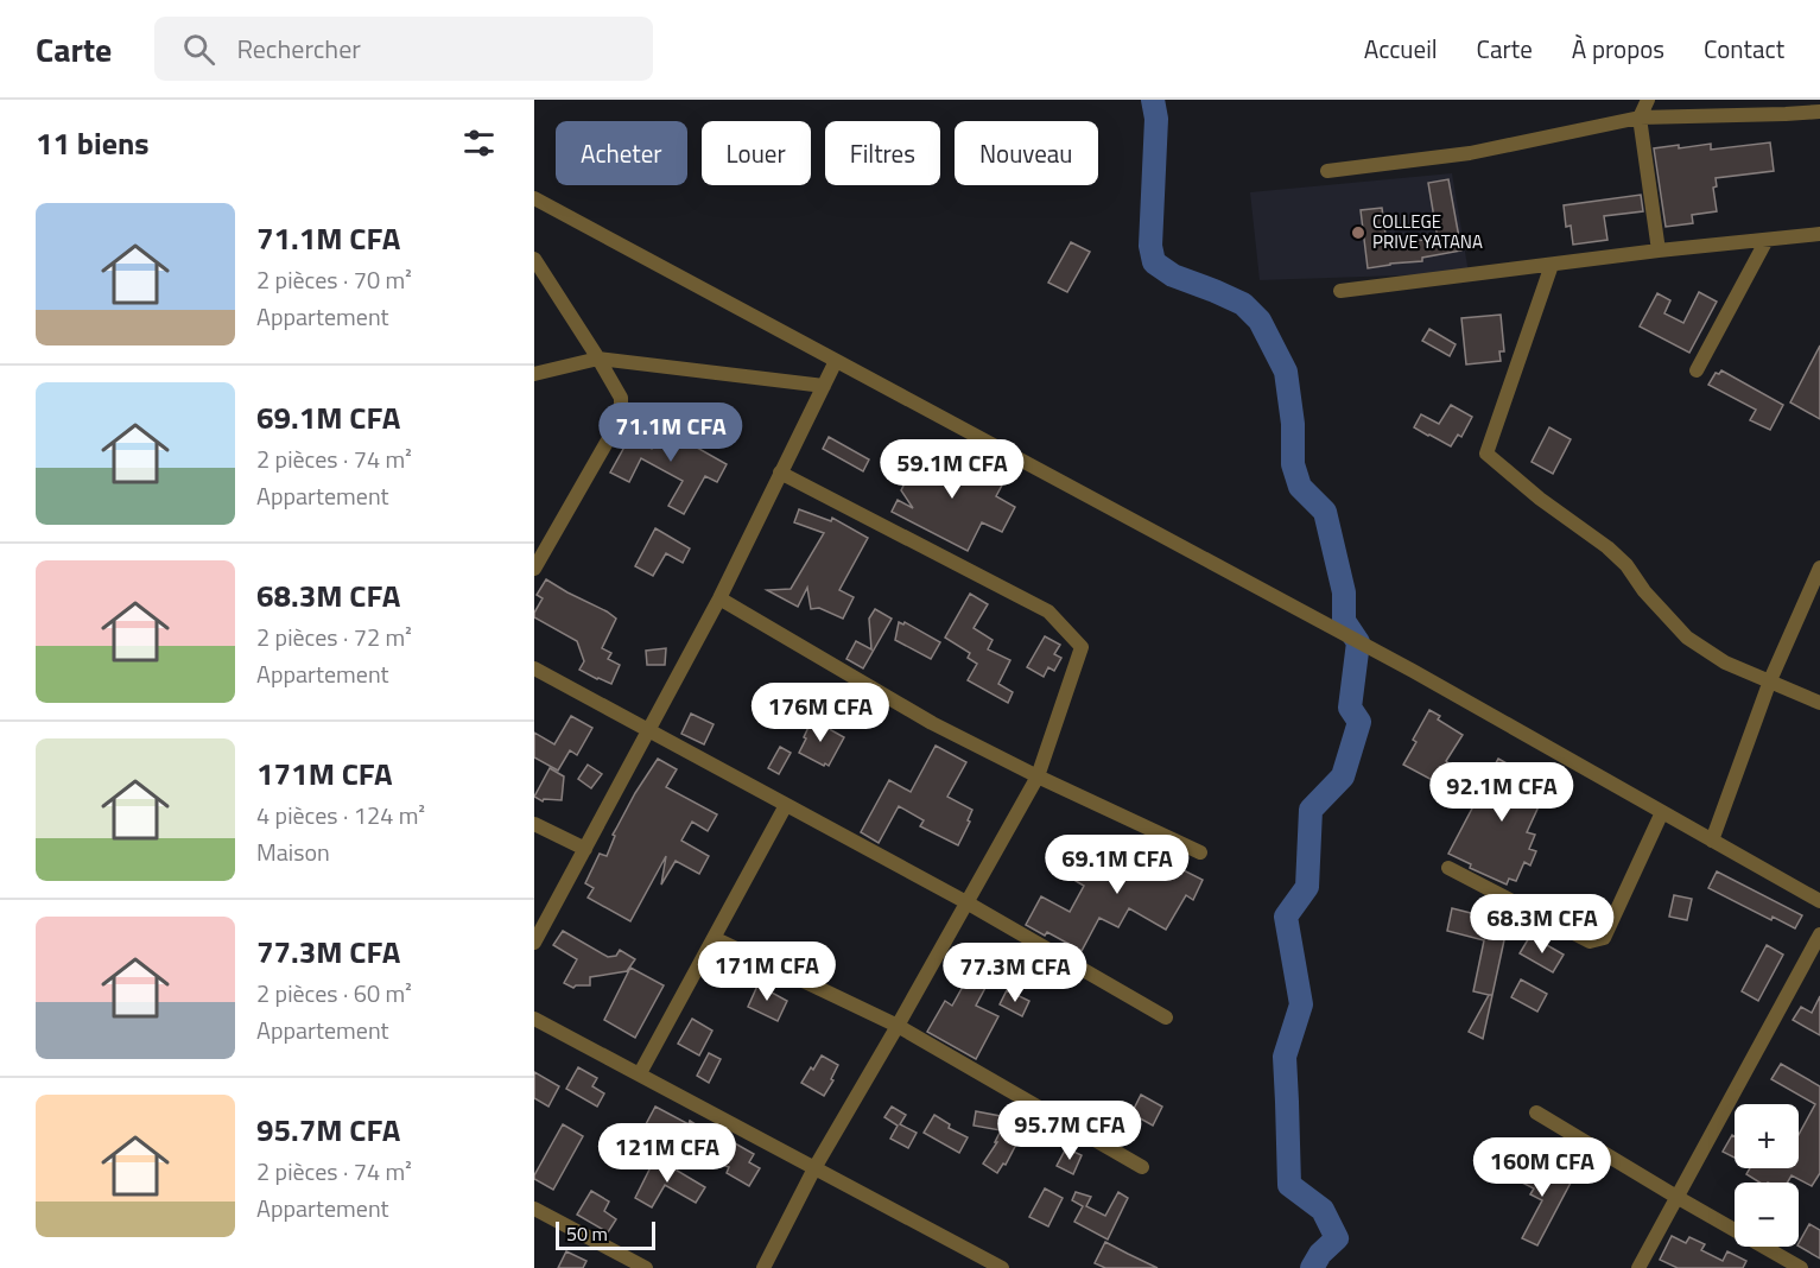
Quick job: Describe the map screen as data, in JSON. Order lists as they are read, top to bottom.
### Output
{
  "places": ["COLLEGE PRIVE YATANA"],
  "scale_bar": "50 m",
  "page": {
    "header": "Carte",
    "search": "Rechercher",
    "nav": [
      "Accueil",
      "Carte",
      "À propos",
      "Contact"
    ],
    "heading": "11 biens",
    "chip": [
      "Acheter",
      "Louer",
      "Filtres",
      "Nouveau"
    ],
    "list": [
      {
        "name": "71.1M CFA",
        "note": "2 pièces · 70 m² · Appartement"
      },
      {
        "name": "69.1M CFA",
        "note": "2 pièces · 74 m² · Appartement"
      },
      {
        "name": "68.3M CFA",
        "note": "2 pièces · 72 m² · Appartement"
      },
      {
        "name": "171M CFA",
        "note": "4 pièces · 124 m² · Maison"
      },
      {
        "name": "77.3M CFA",
        "note": "2 pièces · 60 m² · Appartement"
      },
      {
        "name": "95.7M CFA",
        "note": "2 pièces · 74 m² · Appartement"
      }
    ],
    "price": [
      "71.1M CFA",
      "59.1M CFA",
      "176M CFA",
      "92.1M CFA",
      "69.1M CFA",
      "68.3M CFA",
      "171M CFA",
      "77.3M CFA",
      "95.7M CFA",
      "121M CFA",
      "160M CFA"
    ],
    "map_buttons": ["+", "−"],
    "scale": "50 m"
  }
}
